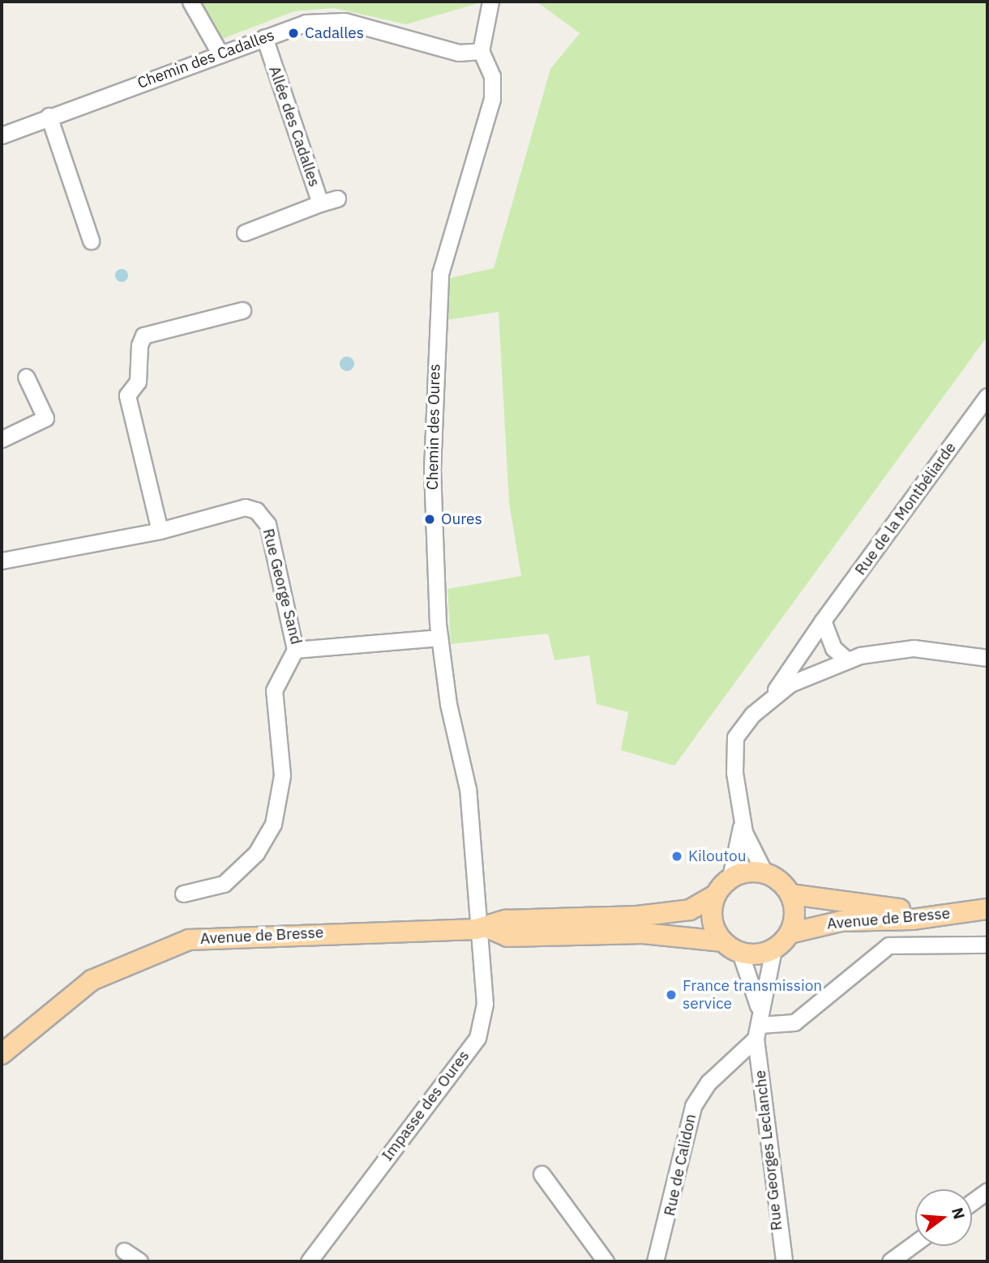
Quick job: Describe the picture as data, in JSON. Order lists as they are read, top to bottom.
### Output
{
  "streets": {
    "main road": ["Avenue de Bresse"],
    "street": [
      "Chemin des Cadalles",
      "Allée des Cadalles",
      "Chemin des Oures",
      "Rue de la Montbéliarde",
      "Rue George Sand",
      "Impasse des Oures",
      "Rue Georges Leclanche",
      "Rue de Calidon"
    ]
  },
  "crossings": [
    ["Chemin des Cadalles", "Allée des Cadalles"],
    ["Chemin des Cadalles", "Chemin des Oures"],
    ["Chemin des Oures", "Rue George Sand"],
    ["Chemin des Oures", "Avenue de Bresse"],
    ["Chemin des Oures", "Impasse des Oures"],
    ["Avenue de Bresse", "Impasse des Oures"],
    ["Rue Georges Leclanche", "Rue de Calidon"]
  ],
  "places": [
    "Cadalles",
    "Oures",
    "Kiloutou",
    "France transmission service"
  ],
  "north": "right"
}
